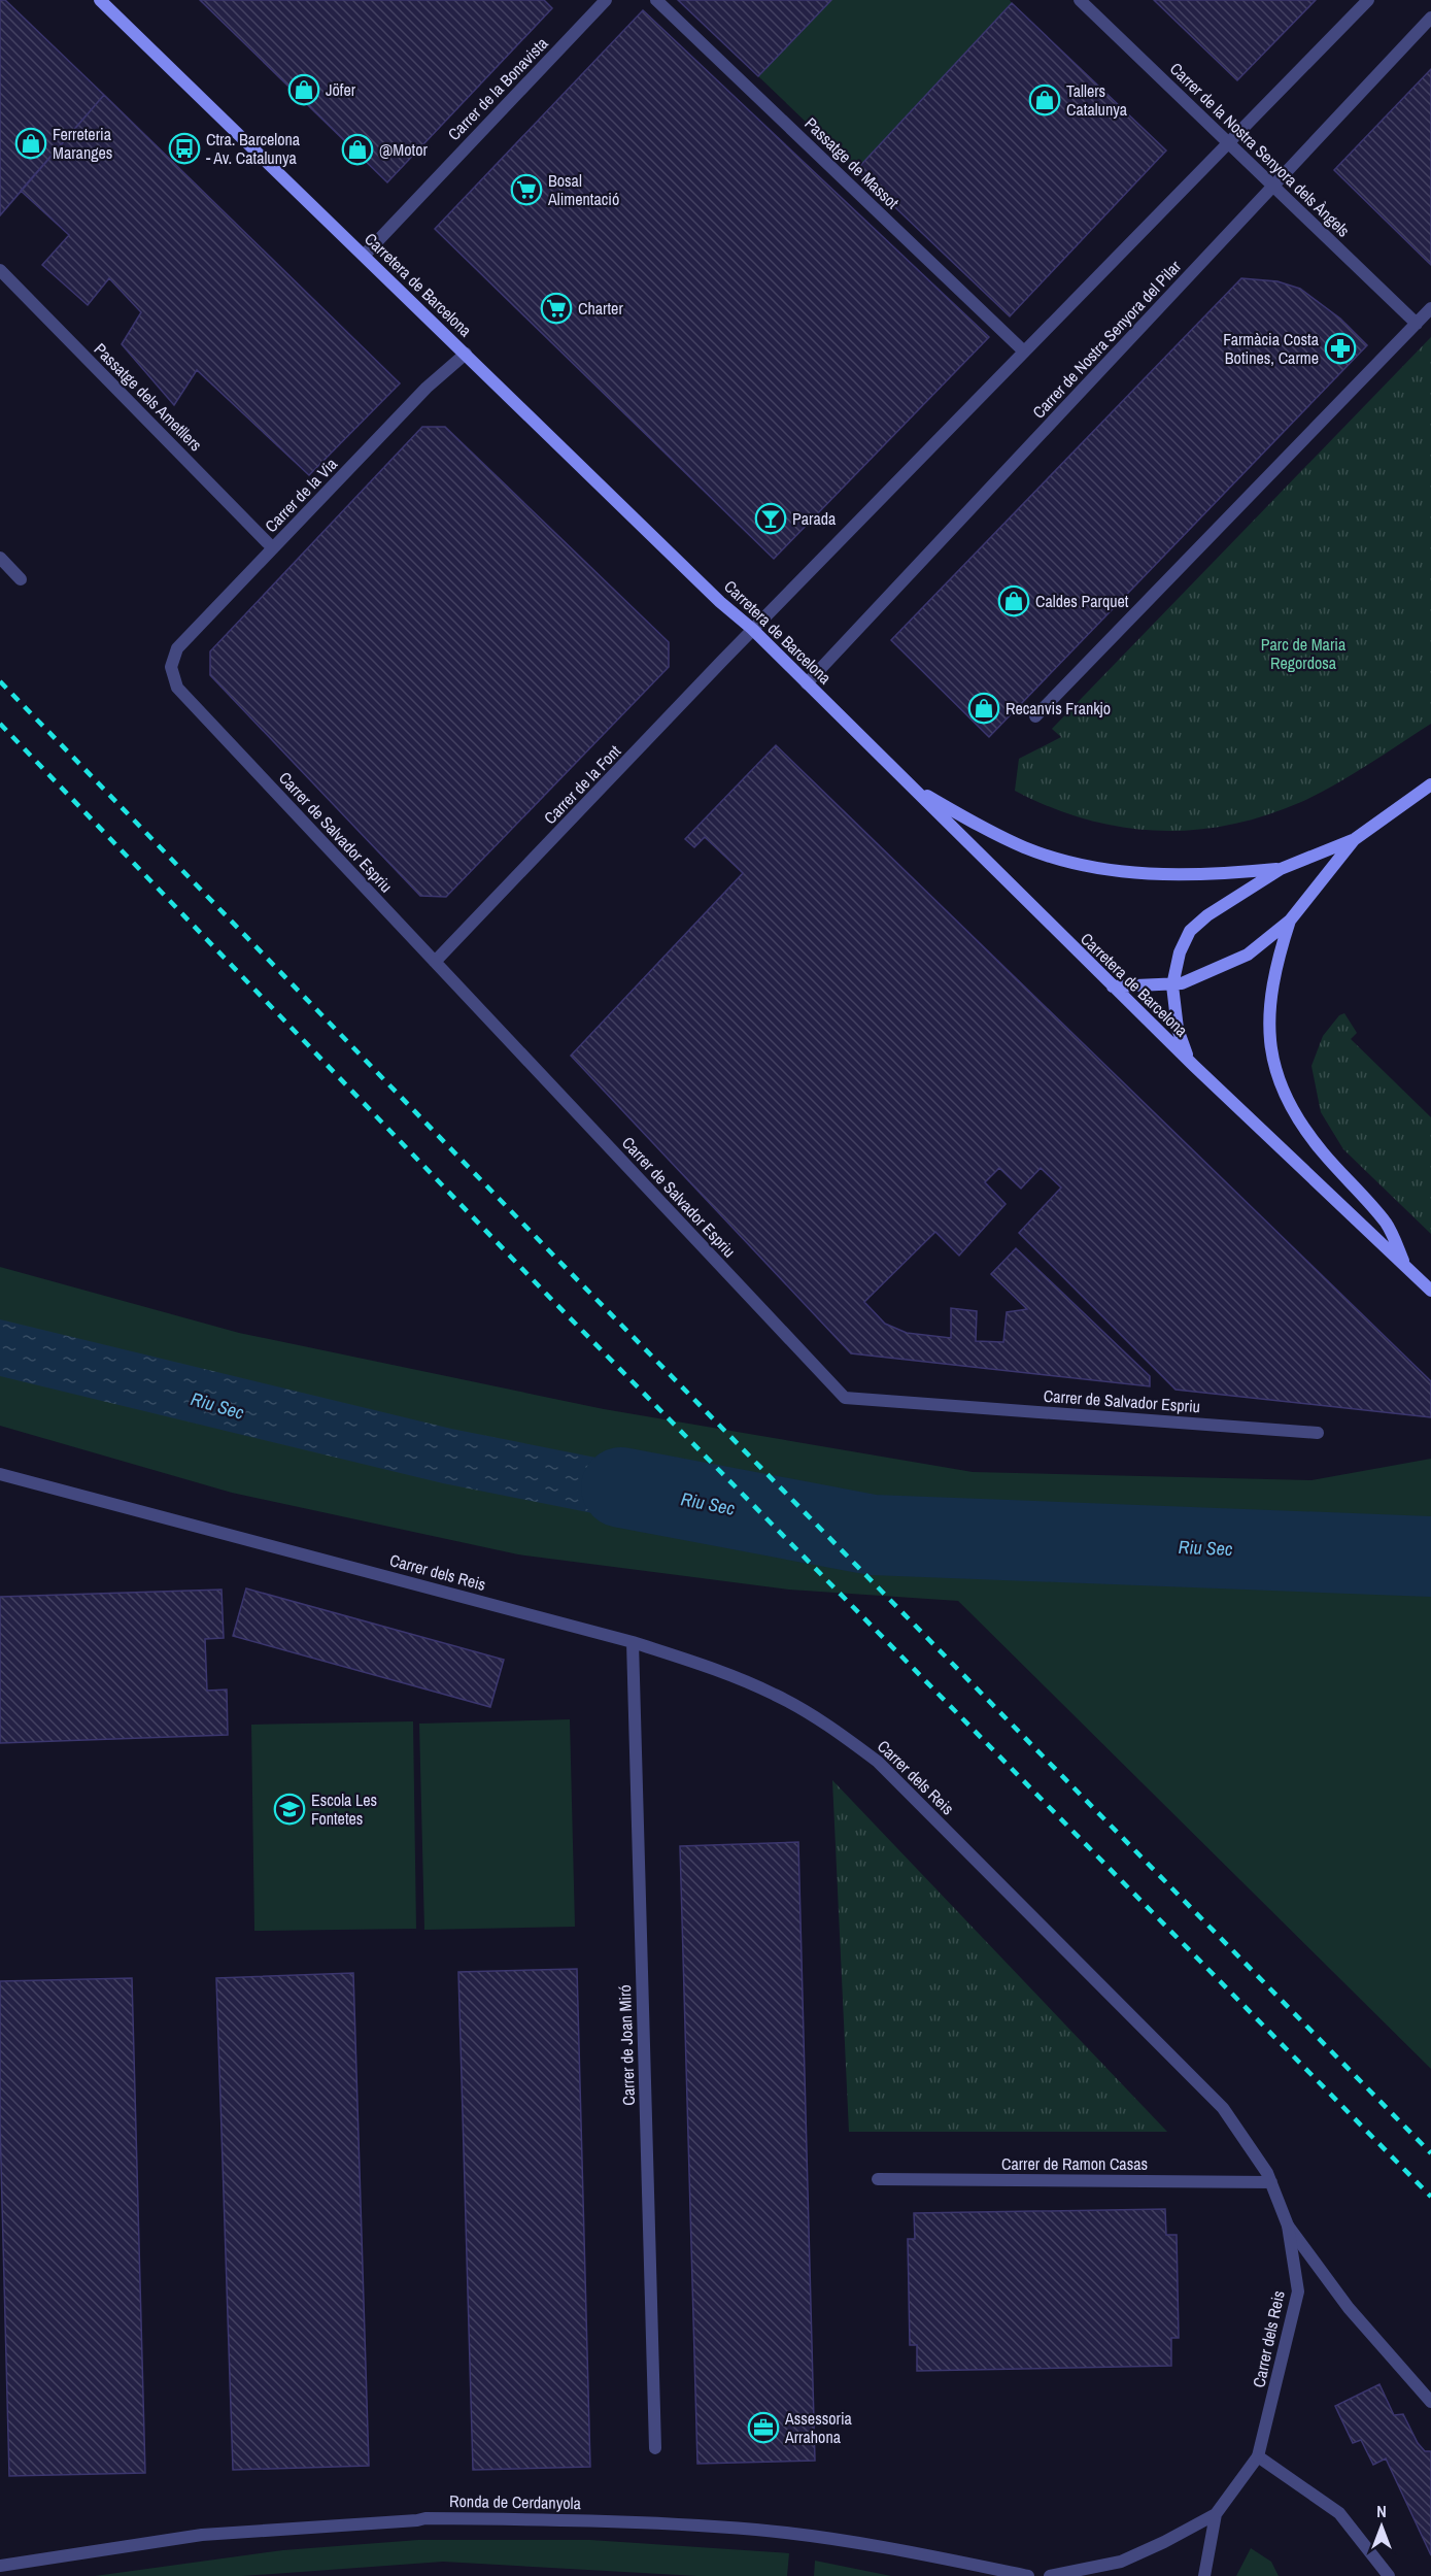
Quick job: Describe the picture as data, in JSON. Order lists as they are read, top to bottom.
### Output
{
  "streets": {
    "main road": ["Carretera de Barcelona"],
    "street": [
      "Carrer de la Bonavista",
      "Carrer de la Nostra Senyora dels Àngels",
      "Passatge de Massot",
      "Carrer de Nostra Senyora del Pilar",
      "Passatge dels Ametllers",
      "Carrer de la Via",
      "Carrer de la Font",
      "Carrer de Salvador Espriu",
      "Carrer dels Reis",
      "Carrer de Joan Miró",
      "Carrer de Ramon Casas",
      "Ronda de Cerdanyola"
    ]
  },
  "crossings": [
    ["Carrer de la Bonavista", "Carretera de Barcelona"],
    ["Carrer de la Nostra Senyora dels Àngels", "Carrer de Nostra Senyora del Pilar"],
    ["Carretera de Barcelona", "Carrer de Nostra Senyora del Pilar"],
    ["Carretera de Barcelona", "Carrer de la Via"],
    ["Carretera de Barcelona", "Carrer de la Font"],
    ["Passatge dels Ametllers", "Carrer de la Via"],
    ["Carrer de la Via", "Carrer de Salvador Espriu"],
    ["Carrer de la Font", "Carrer de Salvador Espriu"],
    ["Carrer dels Reis", "Carrer de Joan Miró"],
    ["Carrer dels Reis", "Carrer de Ramon Casas"]
  ],
  "water": ["Riu Sec"],
  "parks": ["Parc de Maria Regordosa"],
  "places": {
    "shop": [
      "Jöfer",
      "Tallers Catalunya",
      "Ferreteria Maranges",
      "@Motor",
      "Caldes Parquet",
      "Recanvis Frankjo"
    ],
    "bus stop": ["Ctra. Barcelona - Av. Catalunya"],
    "supermarket": ["Bosal Alimentació", "Charter"],
    "pharmacy": ["Farmàcia Costa Botines, Carme"],
    "bar": ["Parada"],
    "school or university": ["Escola Les Fontetes"],
    "office": ["Assessoria Arrahona"]
  },
  "north": "top"
}
